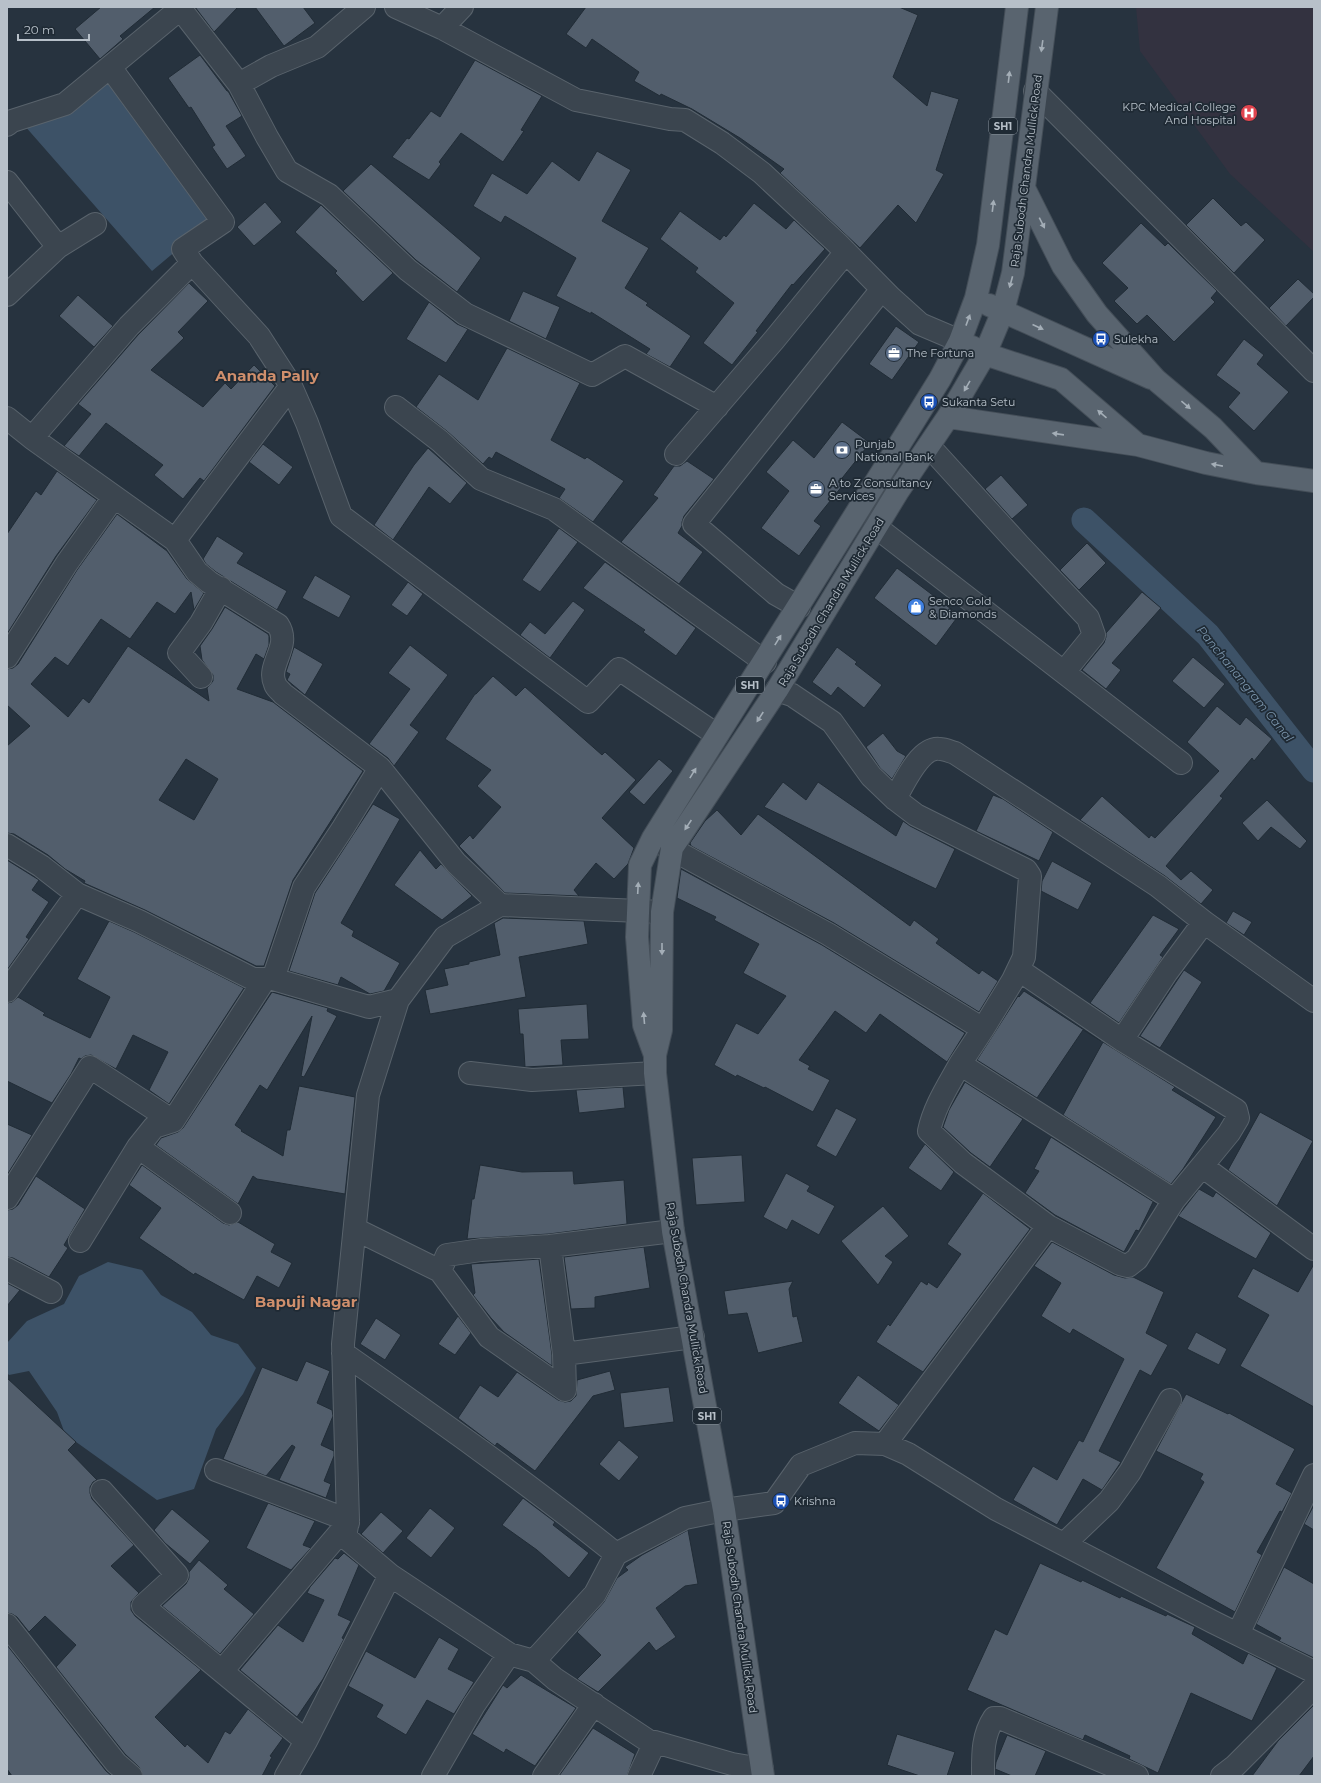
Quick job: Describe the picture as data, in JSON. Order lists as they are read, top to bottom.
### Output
{
  "streets": {
    "main road": ["SH1", "Raja Subodh Chandra Mullick Road"]
  },
  "districts": ["Ananda Pally", "Bapuji Nagar"],
  "water": ["Panchanangram Canal"],
  "places": {
    "hospital": ["KPC Medical College And Hospital"],
    "bus stop": ["Sulekha", "Sukanta Setu", "Krishna"],
    "office": ["The Fortuna", "A to Z Consultancy Services"],
    "bank": ["Punjab National Bank"],
    "shop": ["Senco Gold & Diamonds"]
  },
  "scale_bar": "20 m"
}
